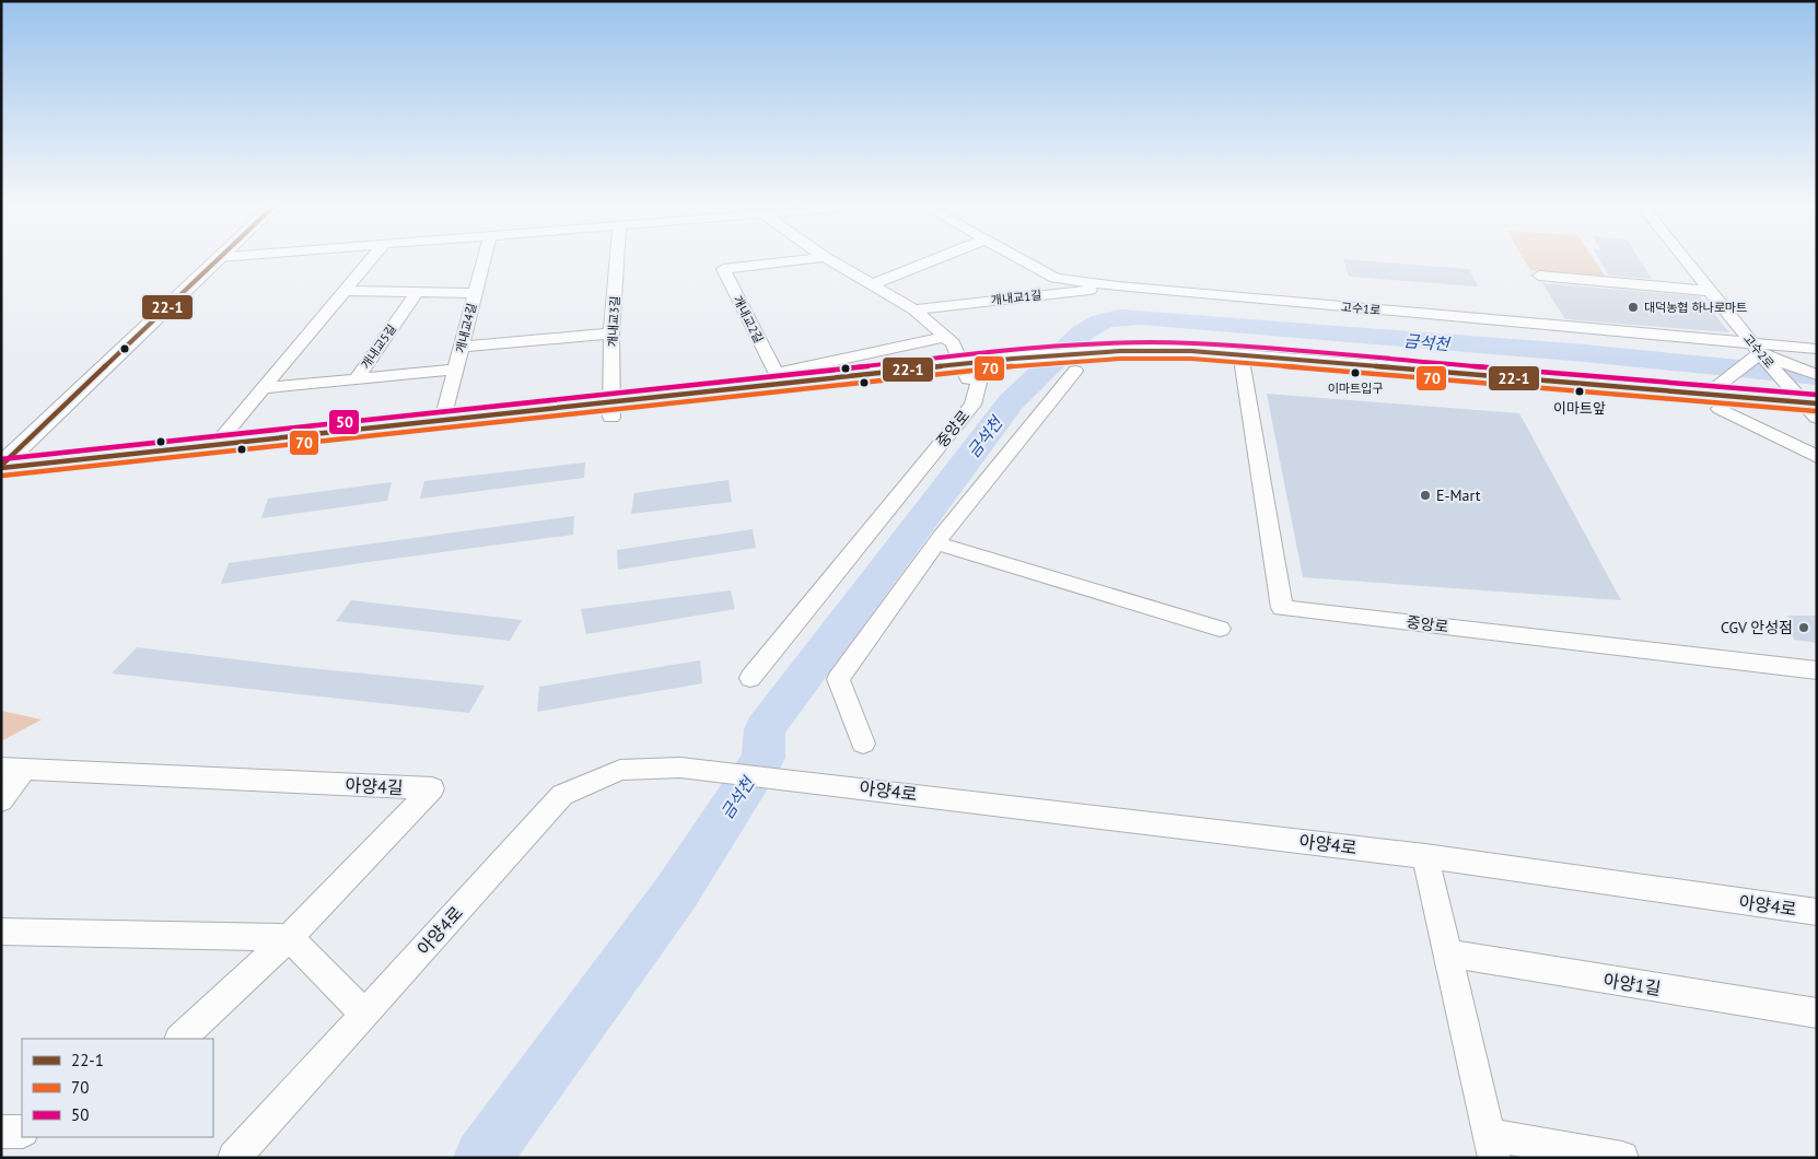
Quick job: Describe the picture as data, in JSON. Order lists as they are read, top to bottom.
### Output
{
  "streets": {
    "street": [
      "개내교1길",
      "고수1로",
      "개내교2길",
      "개내교3길",
      "개내교4길",
      "개내교5길",
      "고수2로",
      "중앙로",
      "아양4길",
      "아양4로",
      "아양1길"
    ]
  },
  "crossings": [
    ["개내교1길", "고수1로"],
    ["고수1로", "고수2로"]
  ],
  "water": ["금석천"],
  "places": [
    "대덕농협 하나로마트",
    "이마트입구",
    "이마트앞",
    "E-Mart",
    "CGV 안성점"
  ],
  "lines": ["transit line 22-1", "transit line 50", "transit line 70"],
  "legend": ["22-1", "70", "50"]
}
